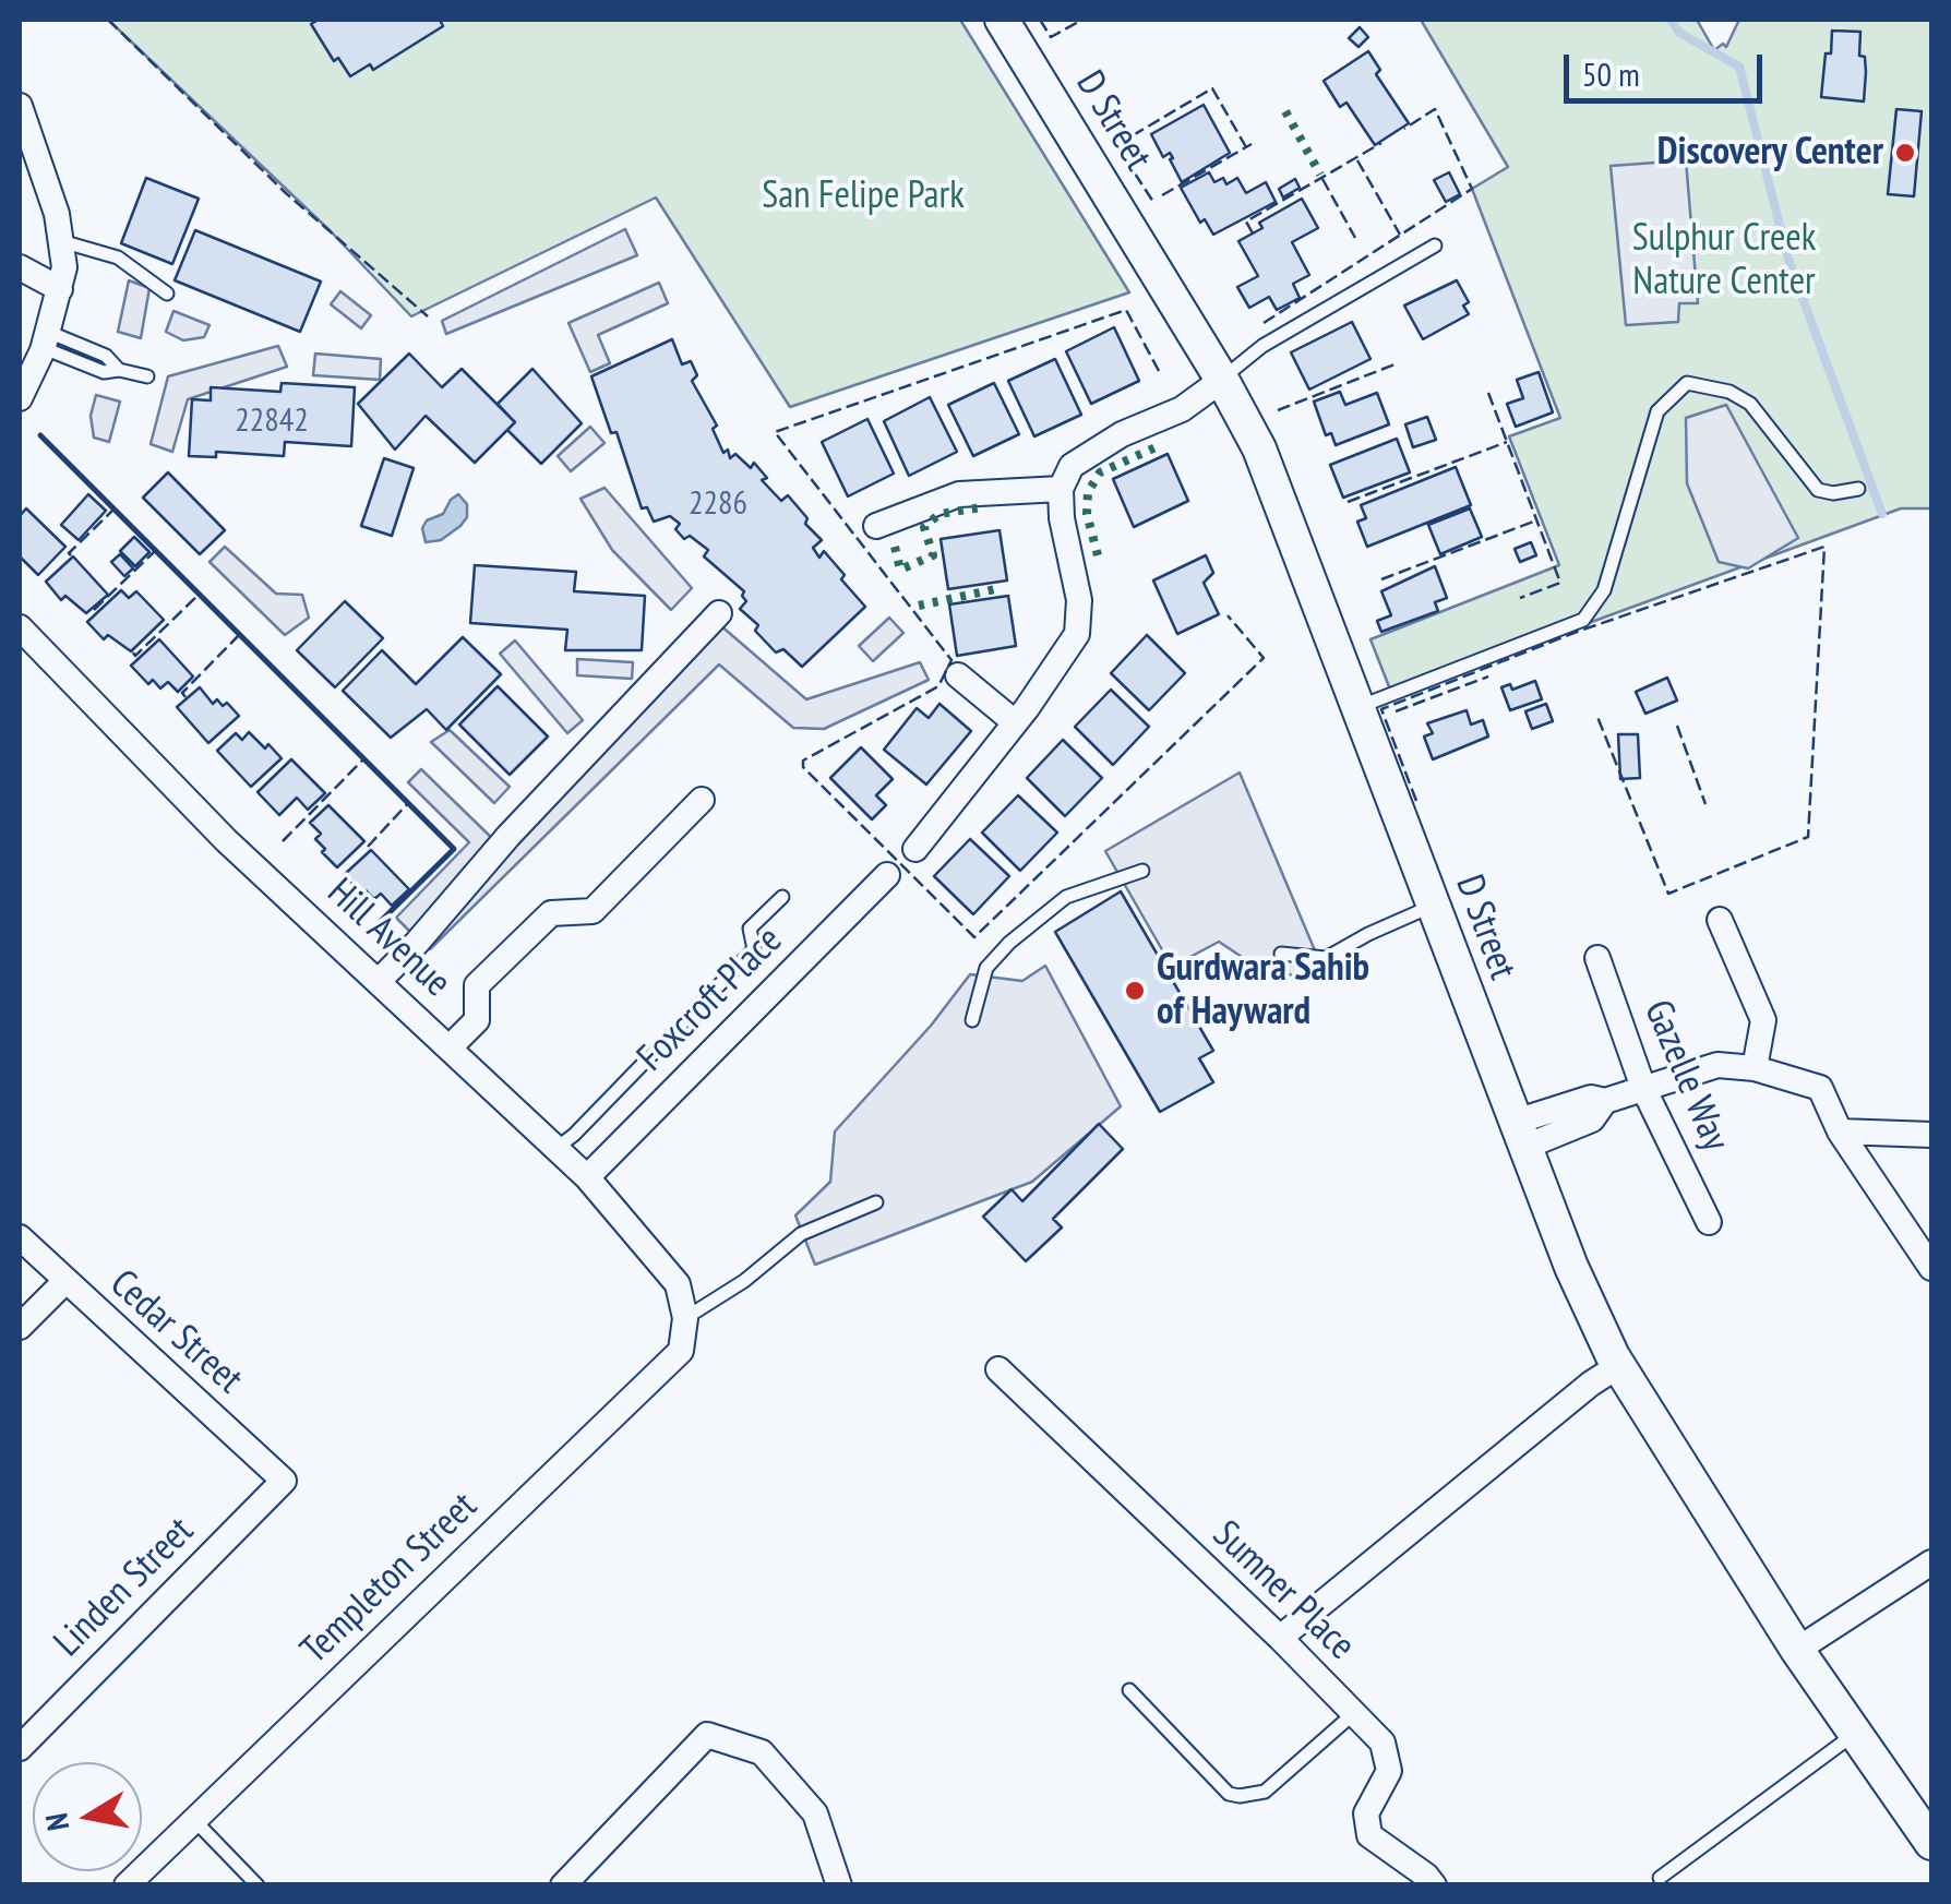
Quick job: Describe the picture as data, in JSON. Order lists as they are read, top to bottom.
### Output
{
  "streets": {
    "main road": ["D Street"],
    "street": [
      "Hill Avenue",
      "Foxcroft Place",
      "Gazelle Way",
      "Cedar Street",
      "Templeton Street",
      "Linden Street",
      "Sumner Place"
    ]
  },
  "crossings": [
    ["Hill Avenue", "Foxcroft Place"],
    ["Hill Avenue", "Templeton Street"],
    ["Cedar Street", "Linden Street"]
  ],
  "parks": ["San Felipe Park", "Sulphur Creek Nature Center"],
  "places": ["Discovery Center", "Gurdwara Sahib of Hayward"],
  "house_numbers": ["22842", "2286"],
  "scale_bar": "50 m",
  "north": "left"
}
